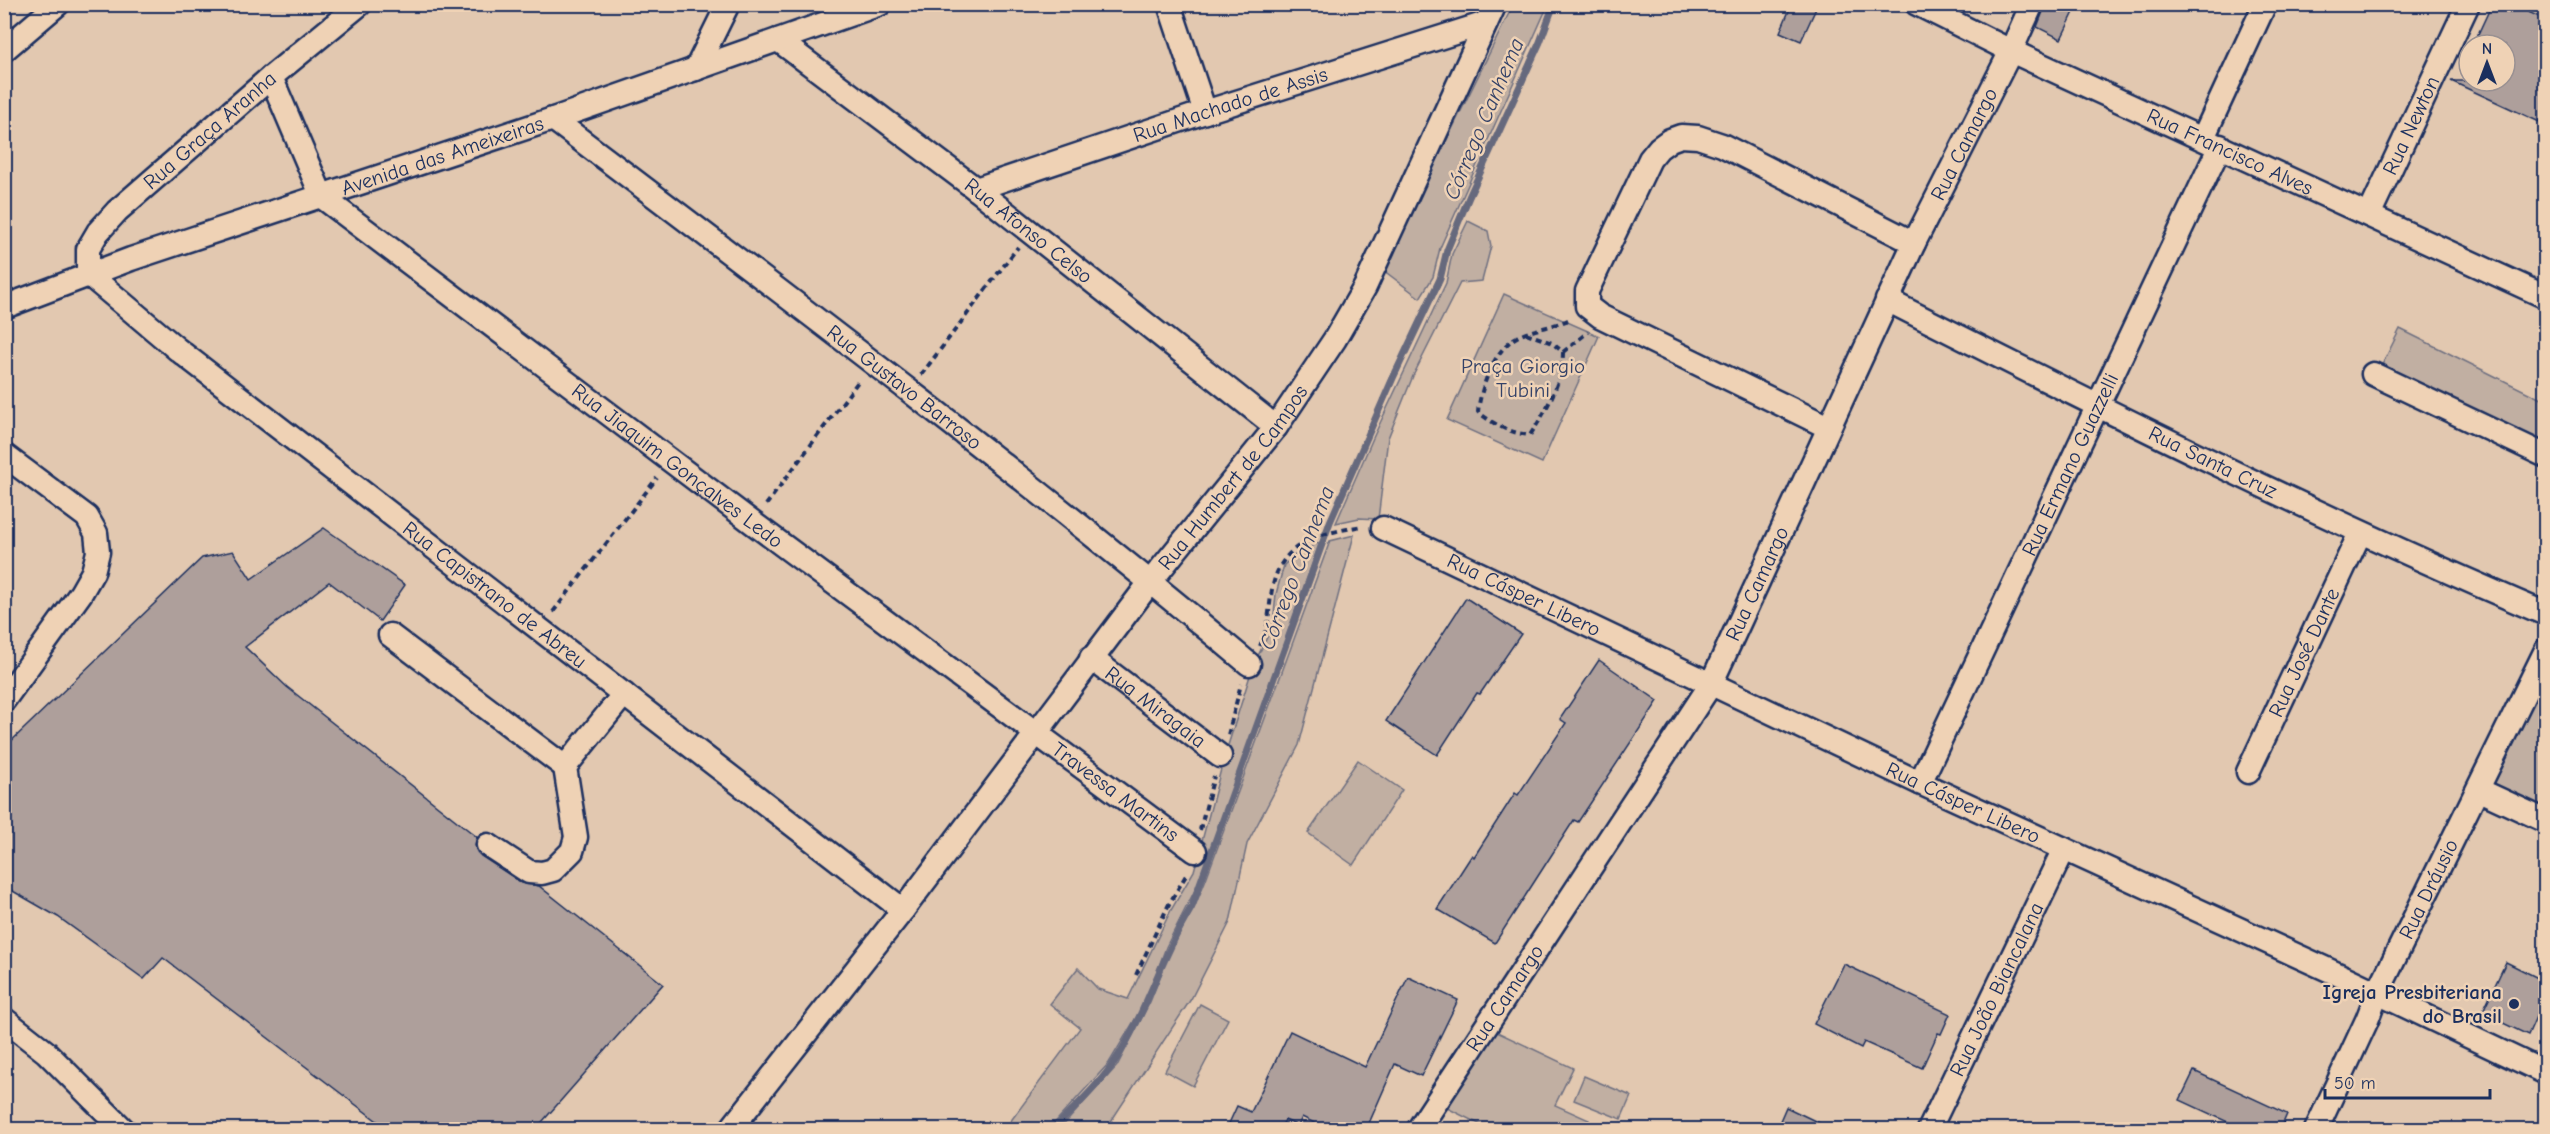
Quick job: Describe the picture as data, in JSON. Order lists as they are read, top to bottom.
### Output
{
  "streets": {
    "street": [
      "Rua Machado de Assis",
      "Rua Newton",
      "Rua Graça Aranha",
      "Rua Camargo",
      "Rua Francisco Alves",
      "Avenida das Ameixeiras",
      "Rua Afonso Celso",
      "Rua Gustavo Barroso",
      "Rua Santa Cruz",
      "Rua Ermano Guazzelli",
      "Rua Jiaquim Gonçalves Ledo",
      "Rua Humbert de Campos",
      "Rua Capistrano de Abreu",
      "Rua Cásper Libero",
      "Rua José Dante",
      "Rua Miragaia",
      "Travessa Martins",
      "Rua Dráusio",
      "Rua João Biancalana"
    ]
  },
  "crossings": [
    ["Rua Machado de Assis", "Rua Afonso Celso"],
    ["Rua Machado de Assis", "Rua Humbert de Campos"],
    ["Rua Newton", "Rua Francisco Alves"],
    ["Rua Graça Aranha", "Avenida das Ameixeiras"],
    ["Rua Graça Aranha", "Rua Capistrano de Abreu"],
    ["Rua Camargo", "Rua Francisco Alves"],
    ["Rua Camargo", "Rua Santa Cruz"],
    ["Rua Camargo", "Rua Cásper Libero"],
    ["Rua Francisco Alves", "Rua Ermano Guazzelli"],
    ["Avenida das Ameixeiras", "Rua Afonso Celso"],
    ["Avenida das Ameixeiras", "Rua Gustavo Barroso"],
    ["Avenida das Ameixeiras", "Rua Jiaquim Gonçalves Ledo"],
    ["Avenida das Ameixeiras", "Rua Capistrano de Abreu"],
    ["Rua Afonso Celso", "Rua Humbert de Campos"],
    ["Rua Gustavo Barroso", "Rua Humbert de Campos"],
    ["Rua Santa Cruz", "Rua Ermano Guazzelli"],
    ["Rua Santa Cruz", "Rua José Dante"],
    ["Rua Ermano Guazzelli", "Rua Cásper Libero"],
    ["Rua Jiaquim Gonçalves Ledo", "Rua Humbert de Campos"],
    ["Rua Jiaquim Gonçalves Ledo", "Travessa Martins"],
    ["Rua Humbert de Campos", "Rua Capistrano de Abreu"],
    ["Rua Humbert de Campos", "Rua Miragaia"],
    ["Rua Humbert de Campos", "Travessa Martins"],
    ["Rua Cásper Libero", "Rua Dráusio"],
    ["Rua Cásper Libero", "Rua João Biancalana"]
  ],
  "water": ["Córrego Canhema"],
  "parks": ["Praça Giorgio Tubini"],
  "places": ["Igreja Presbiteriana do Brasil"],
  "scale_bar": "50 m",
  "north": "top"
}
